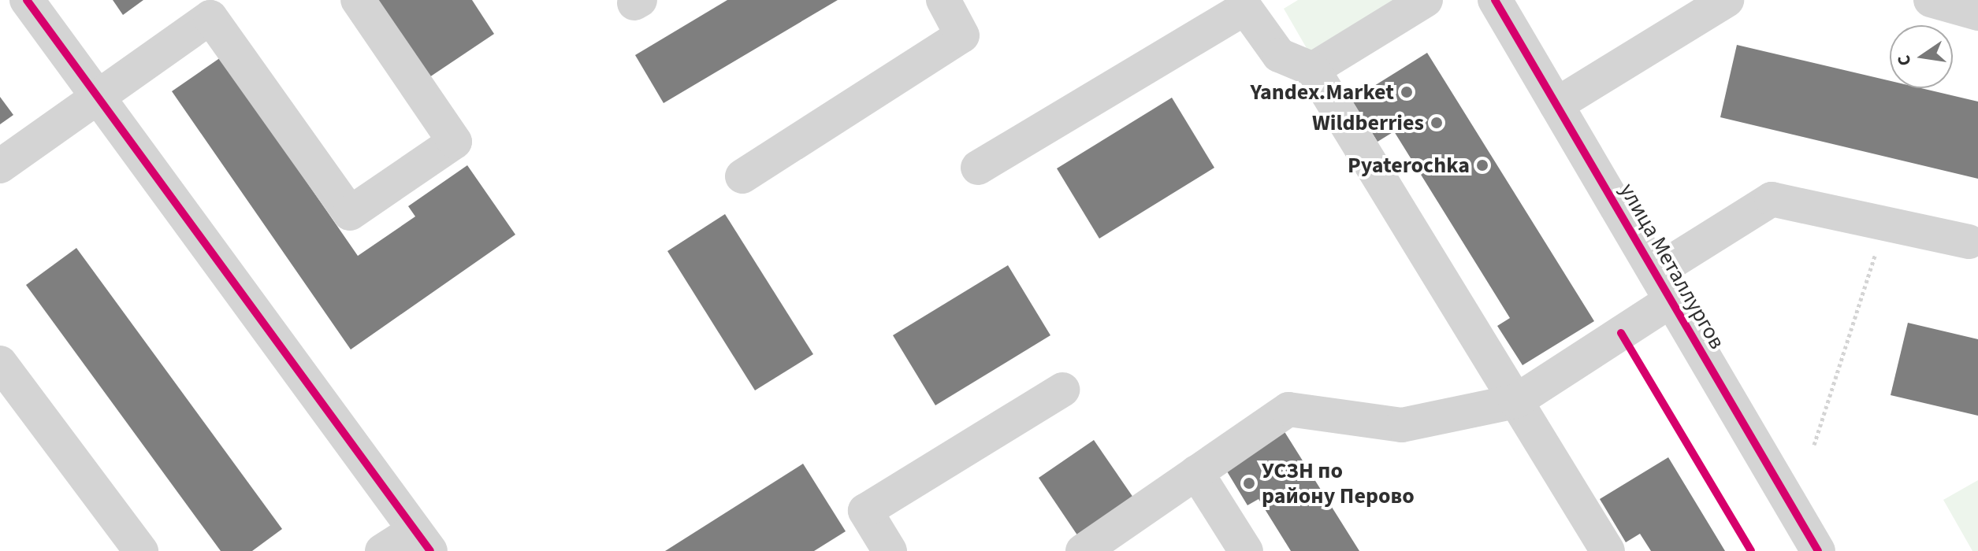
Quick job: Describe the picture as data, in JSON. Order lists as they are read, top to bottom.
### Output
{
  "streets": {
    "street": ["улица Металлургов"]
  },
  "places": [
    "Yandex.Market",
    "Wildberries",
    "Pyaterochka",
    "УСЗН по району Перово"
  ],
  "north": "left"
}
